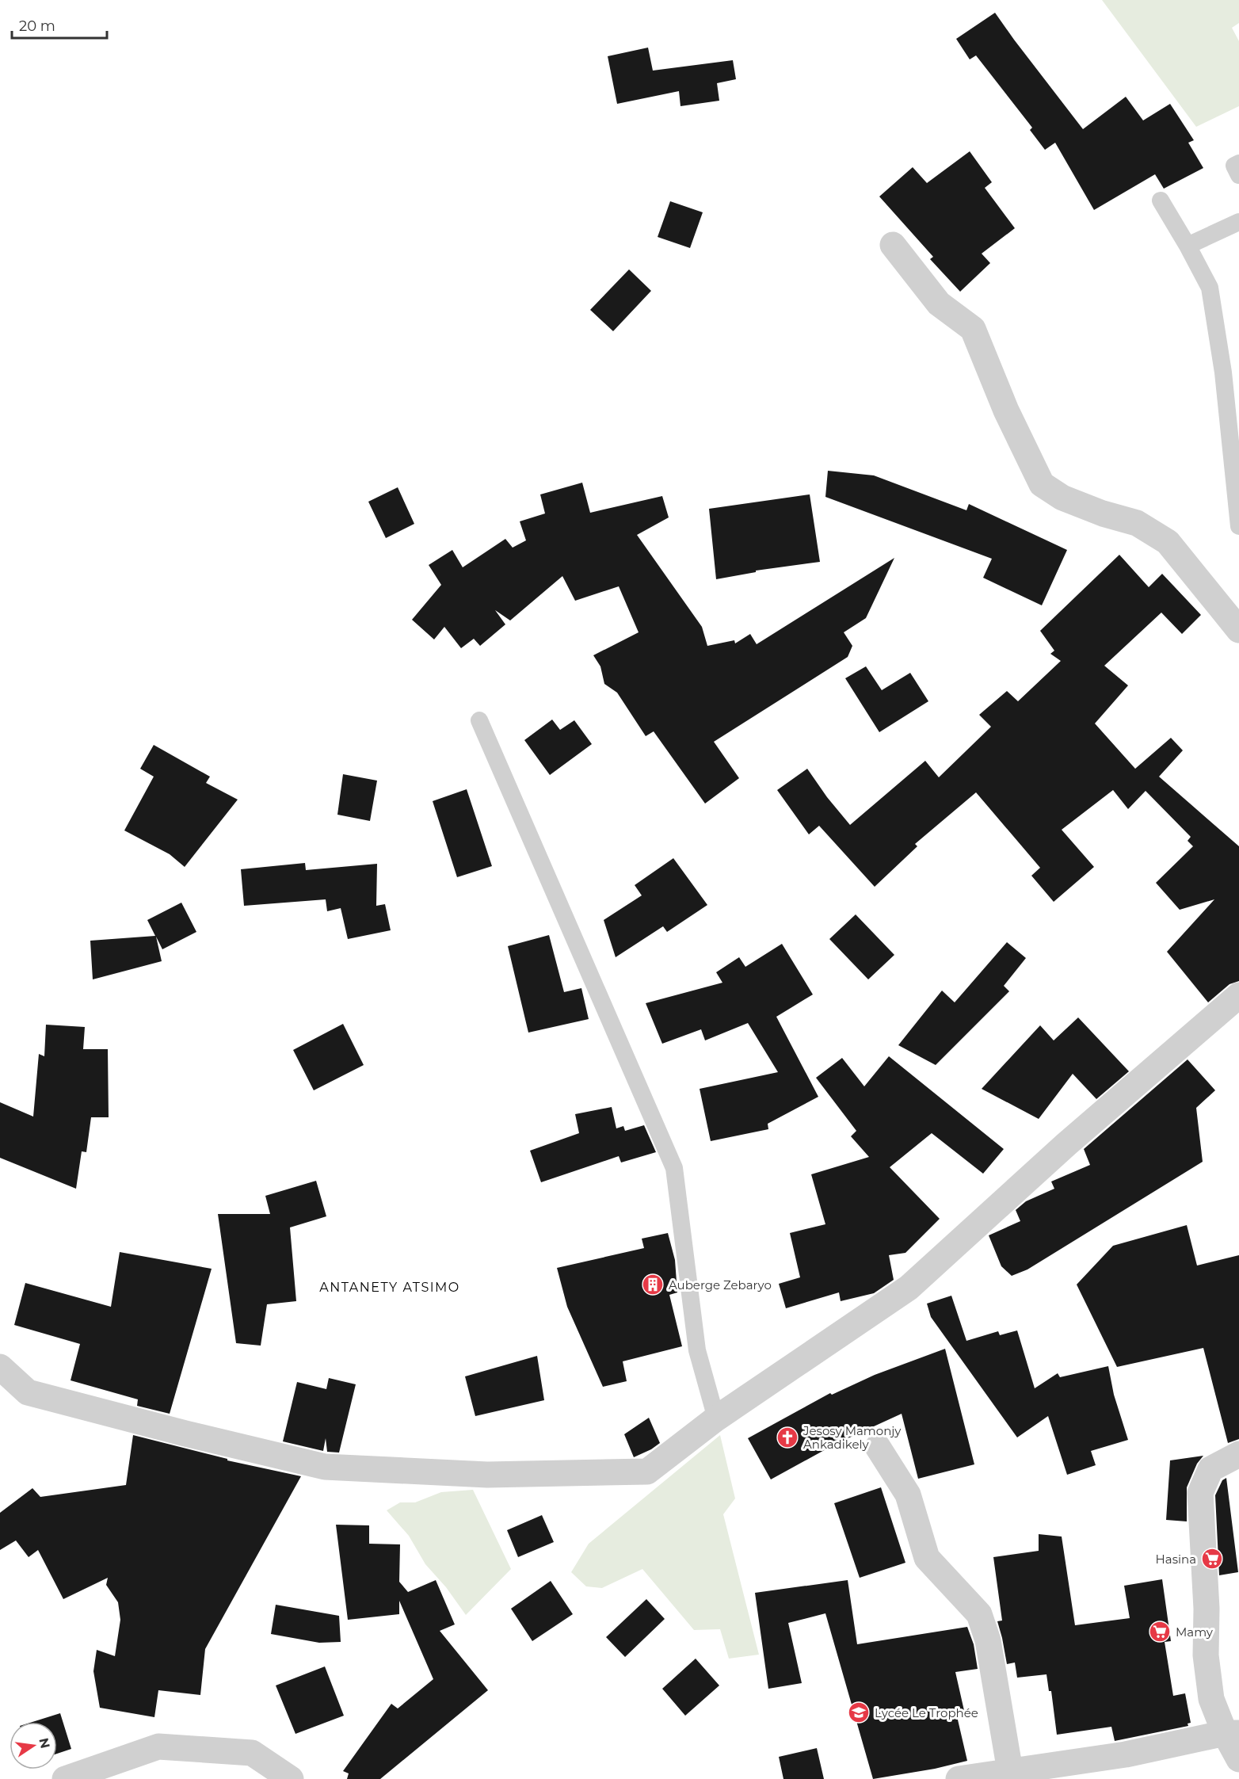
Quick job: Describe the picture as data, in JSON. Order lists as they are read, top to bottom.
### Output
{
  "districts": ["ANTANETY ATSIMO"],
  "places": {
    "building": ["Auberge Zebaryo"],
    "church": ["Jesosy Mamonjy Ankadikely"],
    "supermarket": ["Hasina", "Mamy"],
    "school or university": ["Lycée Le Trophée"]
  },
  "scale_bar": "20 m",
  "north": "right"
}
